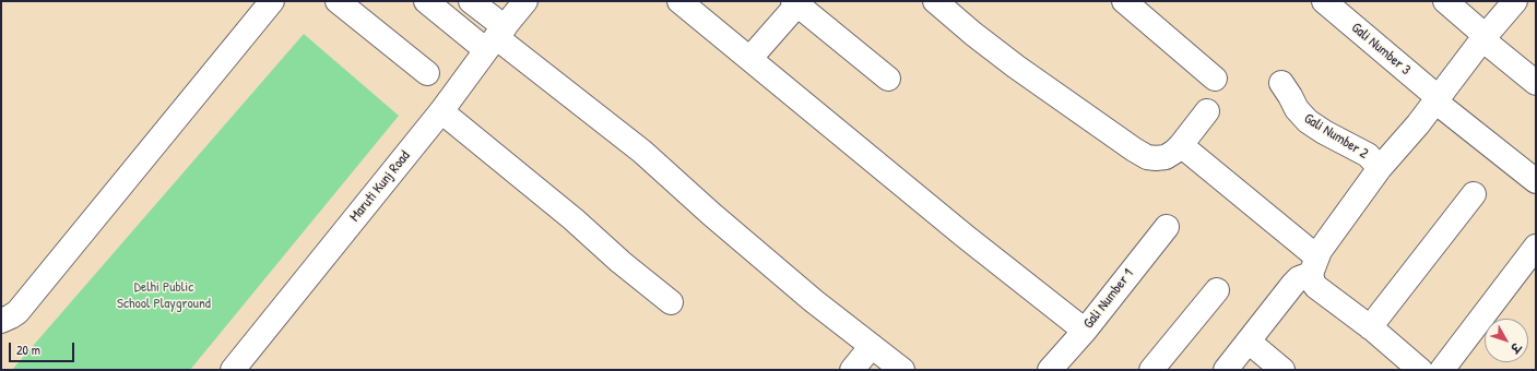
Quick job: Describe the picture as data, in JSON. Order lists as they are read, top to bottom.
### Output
{
  "streets": {
    "street": [
      "Gali Number 3",
      "Gali Number 2",
      "Maruti Kunj Road",
      "Gali Number 1"
    ]
  },
  "parks": ["Delhi Public School Playground"],
  "scale_bar": "20 m",
  "north": "bottom right"
}
